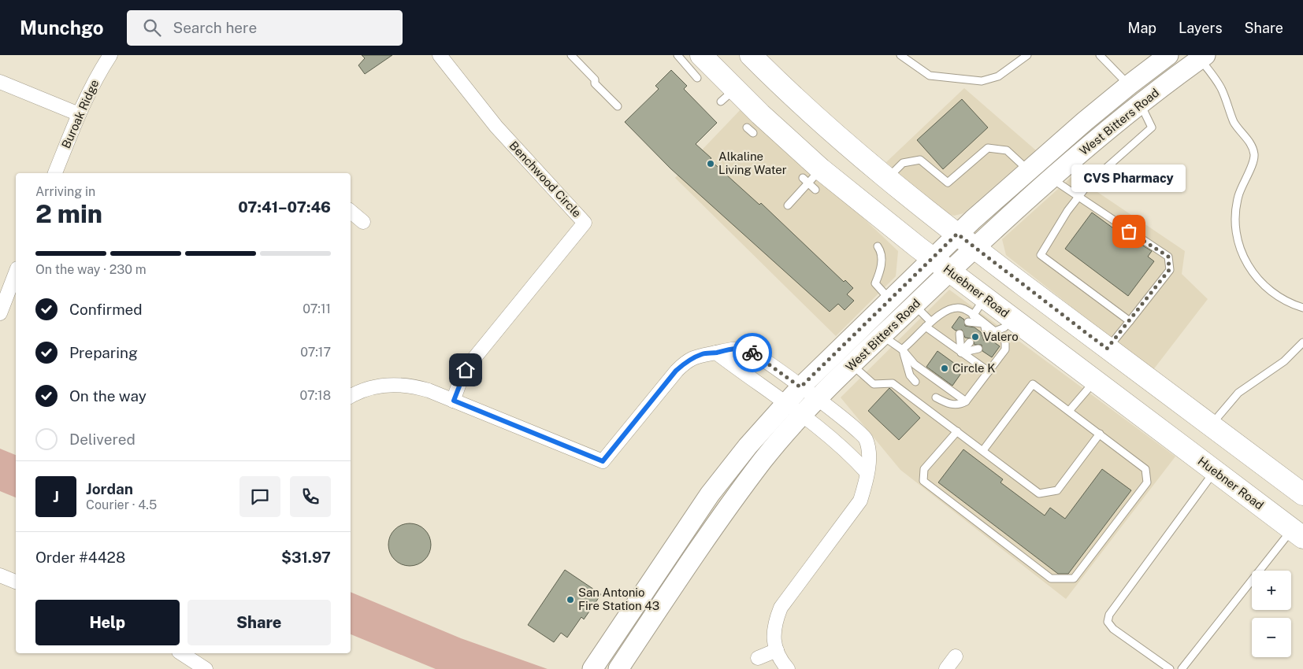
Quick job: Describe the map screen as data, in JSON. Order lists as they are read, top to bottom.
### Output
{
  "streets": {
    "main road": ["West Bitters Road", "Huebner Road"],
    "street": ["Buroak Ridge", "Benchwood Circle"]
  },
  "crossings": [
    ["West Bitters Road", "Huebner Road"]
  ],
  "places": [
    "Alkaline Living Water",
    "CVS Pharmacy",
    "Valero",
    "Circle K",
    "San Antonio Fire Station 43"
  ],
  "page": {
    "header": "Munchgo",
    "search": "Search here",
    "nav": ["Map", "Layers", "Share"],
    "bubble": "CVS Pharmacy",
    "heading": ["2 min", "Arriving in", "07:41–07:46"],
    "panel": [
      "Jordan",
      "Courier · 4.5",
      "Order #4428",
      "$31.97"
    ],
    "bar": "On the way · 230 m",
    "list": [
      ["Confirmed", "07:11"],
      ["Preparing", "07:17"],
      ["On the way", "07:18"],
      "Delivered"
    ],
    "round": "J",
    "map_buttons": ["+", "−"],
    "buttons": ["Help", "Share"]
  }
}
